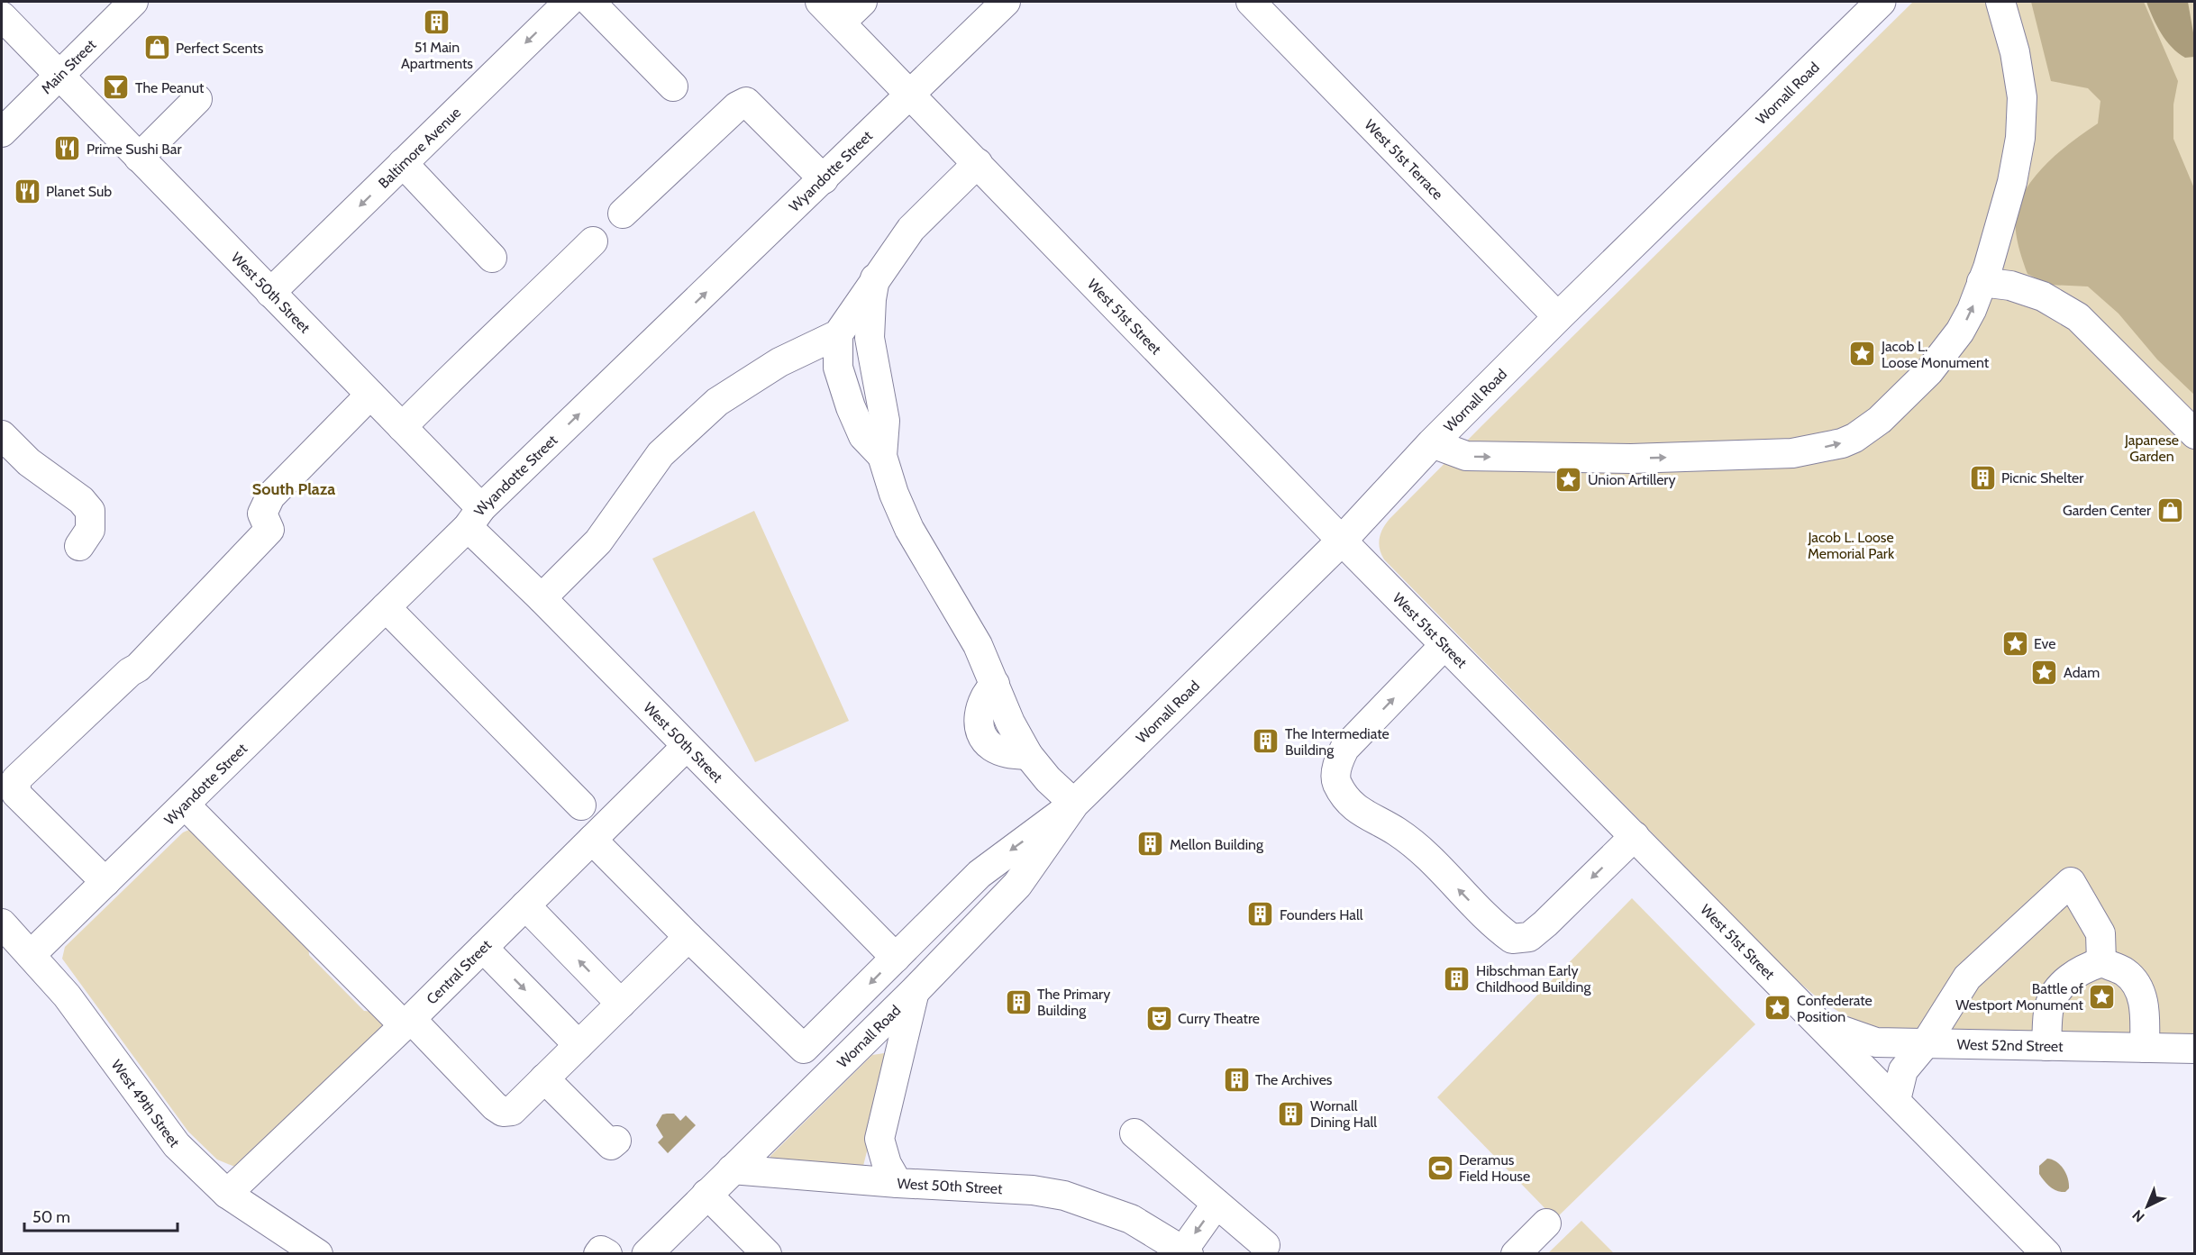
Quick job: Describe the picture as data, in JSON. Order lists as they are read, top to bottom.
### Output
{
  "streets": {
    "main road": ["Wornall Road"],
    "street": [
      "Main Street",
      "Baltimore Avenue",
      "West 51st Terrace",
      "Wyandotte Street",
      "West 50th Street",
      "West 51st Street",
      "Central Street",
      "West 52nd Street",
      "West 49th Street"
    ]
  },
  "crossings": [
    ["Main Street", "West 50th Street"],
    ["Wornall Road", "West 51st Terrace"],
    ["Wornall Road", "West 50th Street"],
    ["Wornall Road", "West 51st Street"],
    ["Baltimore Avenue", "West 50th Street"],
    ["Wyandotte Street", "West 50th Street"],
    ["Wyandotte Street", "West 51st Street"],
    ["Wyandotte Street", "West 49th Street"],
    ["West 50th Street", "Central Street"],
    ["West 51st Street", "West 52nd Street"],
    ["Central Street", "West 49th Street"]
  ],
  "districts": ["South Plaza"],
  "parks": ["Japanese Garden", "Jacob L. Loose Memorial Park"],
  "places": {
    "building": [
      "51 Main Apartments",
      "Picnic Shelter",
      "The Intermediate Building",
      "Mellon Building",
      "Founders Hall",
      "Hibschman Early Childhood Building",
      "The Primary Building",
      "The Archives",
      "Wornall Dining Hall"
    ],
    "shop": ["Perfect Scents", "Garden Center"],
    "bar": ["The Peanut"],
    "restaurant": ["Prime Sushi Bar", "Planet Sub"],
    "place": [
      "Jacob L. Loose Monument",
      "Union Artillery",
      "Eve",
      "Adam",
      "Battle of Westport Monument",
      "Confederate Position"
    ],
    "theatre": ["Curry Theatre"],
    "sports": ["Deramus Field House"]
  },
  "scale_bar": "50 m",
  "north": "bottom left"
}
